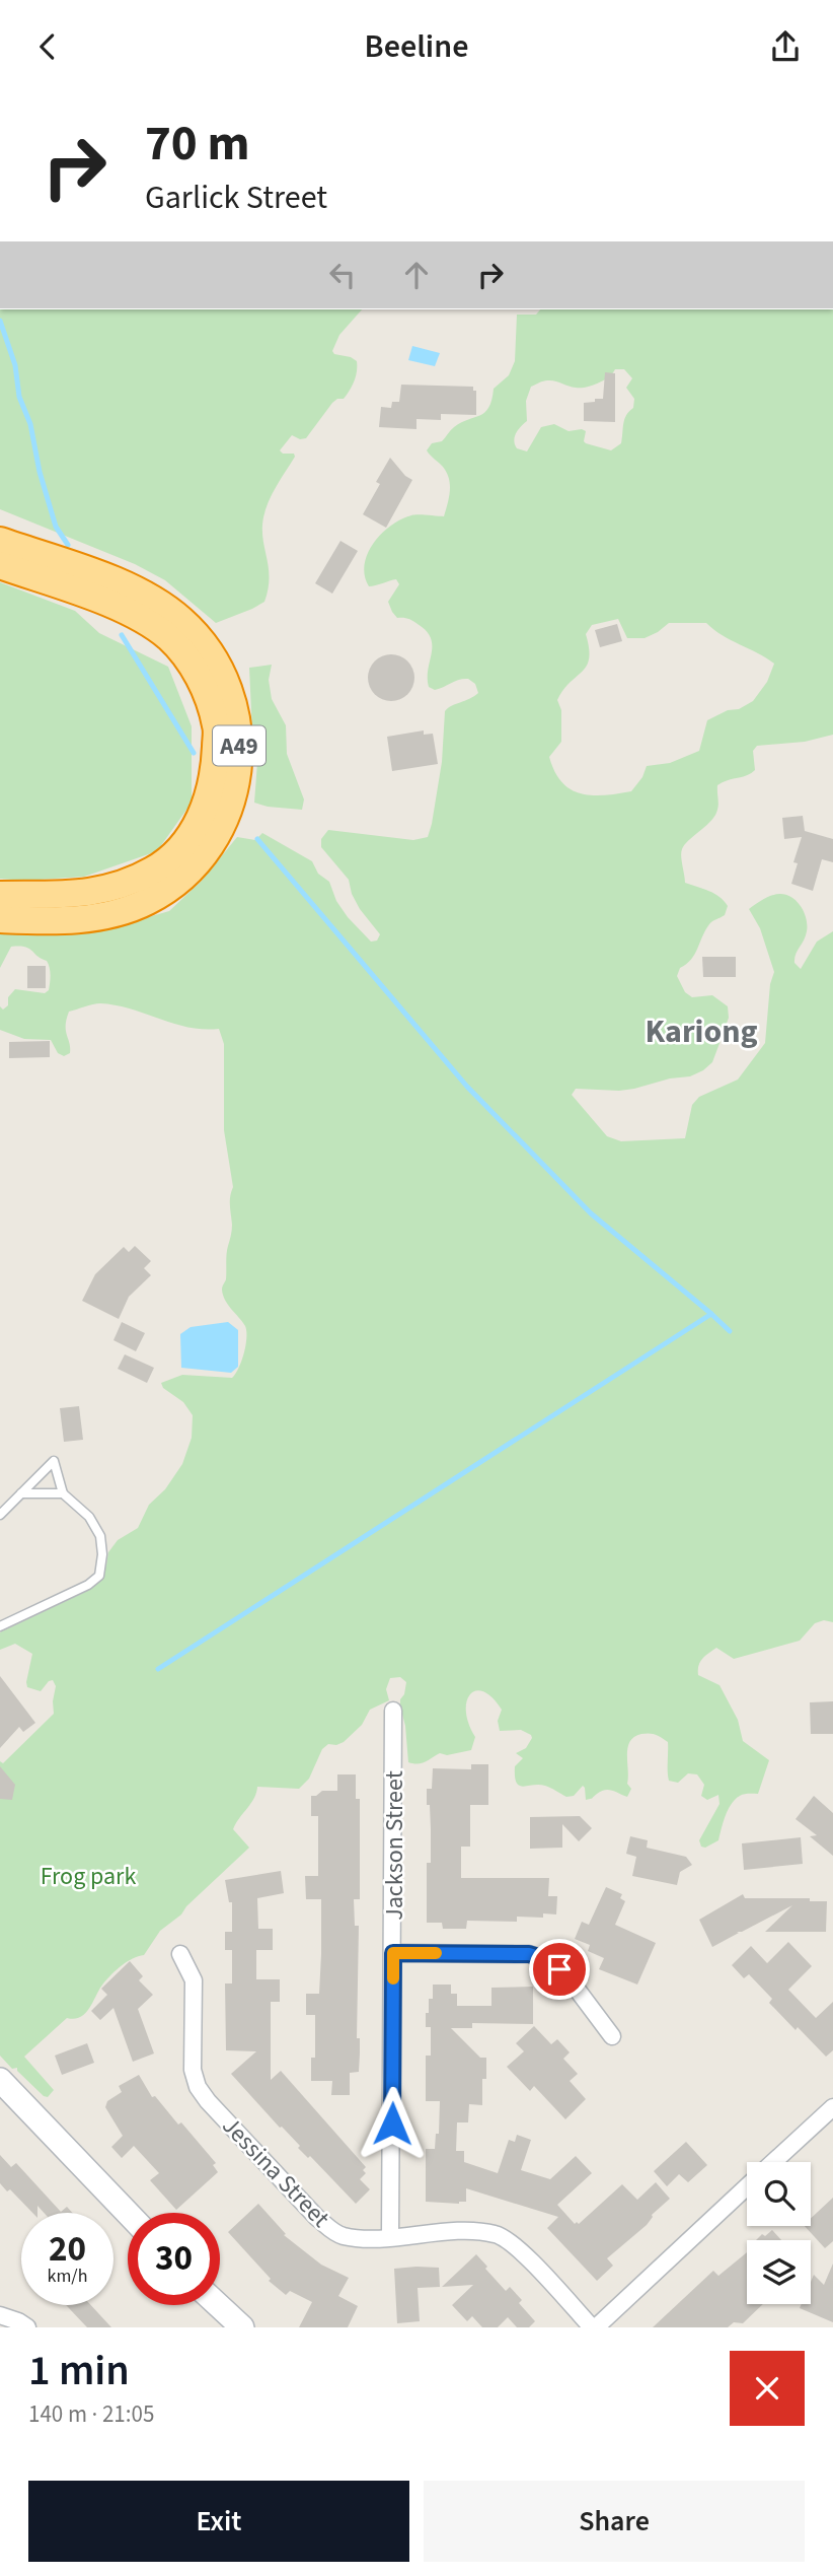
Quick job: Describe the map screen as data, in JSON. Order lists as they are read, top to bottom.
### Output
{
  "streets": {
    "highway": ["A49"],
    "street": ["Jackson Street", "Jessina Street"]
  },
  "crossings": [
    ["Jackson Street", "Jessina Street"]
  ],
  "districts": ["Kariong"],
  "parks": ["Frog park"],
  "page": {
    "header": "Beeline",
    "turn": ["70 m", "Garlick Street"],
    "speed": "20 km/h",
    "limit": "30",
    "heading": ["1 min", "140 m · 21:05"],
    "buttons": ["Exit", "Share"]
  }
}
